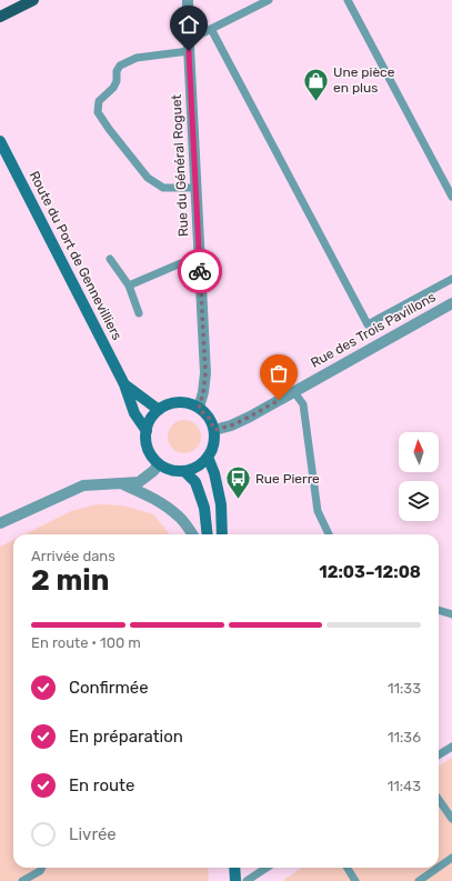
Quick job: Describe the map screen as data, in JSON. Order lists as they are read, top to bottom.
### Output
{
  "streets": {
    "main road": ["Route du Port de Gennevilliers"],
    "street": ["Rue du Général Roguet", "Rue des Trois Pavillons"]
  },
  "crossings": [
    ["Rue du Général Roguet", "Route du Port de Gennevilliers"],
    ["Rue du Général Roguet", "Rue des Trois Pavillons"],
    ["Route du Port de Gennevilliers", "Rue des Trois Pavillons"]
  ],
  "places": {
    "shop": ["Une pièce en plus"],
    "bus stop": ["Rue Pierre"]
  },
  "north": "top",
  "page": {
    "heading": ["2 min", "Arrivée dans", "12:03–12:08"],
    "bar": "En route · 100 m",
    "list": [
      ["Confirmée", "11:33"],
      ["En préparation", "11:36"],
      ["En route", "11:43"],
      "Livrée"
    ]
  }
}
